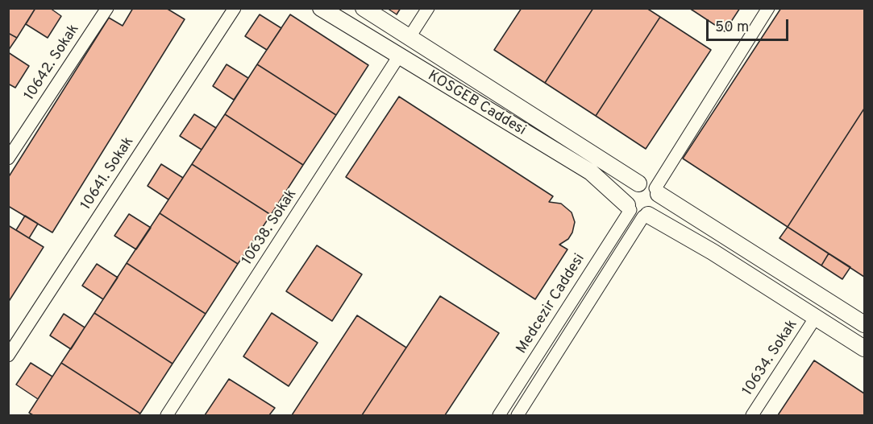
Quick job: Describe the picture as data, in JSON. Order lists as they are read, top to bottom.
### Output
{
  "streets": {
    "main road": ["KOSGEB Caddesi"],
    "street": [
      "10642. Sokak",
      "10641. Sokak",
      "10638. Sokak",
      "Medcezir Caddesi",
      "10634. Sokak"
    ]
  },
  "crossings": [
    ["KOSGEB Caddesi", "10638. Sokak"],
    ["KOSGEB Caddesi", "Medcezir Caddesi"],
    ["KOSGEB Caddesi", "10634. Sokak"]
  ],
  "scale_bar": "50 m"
}
